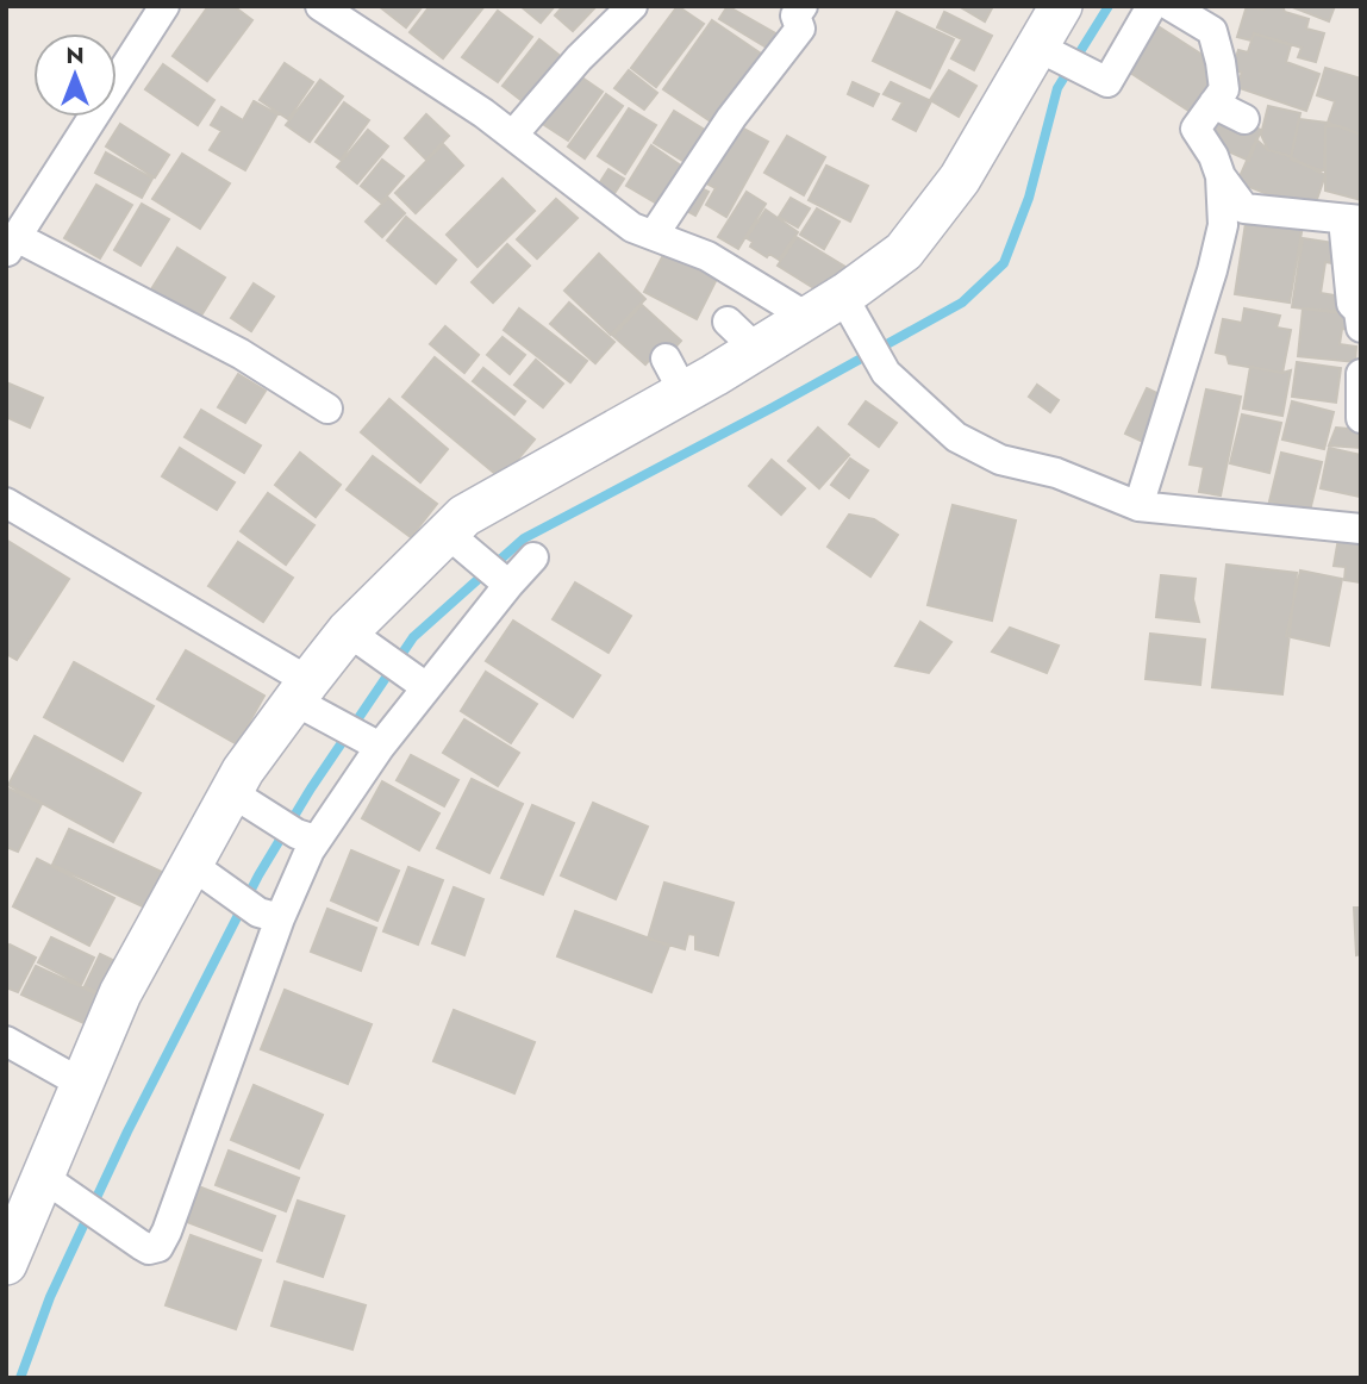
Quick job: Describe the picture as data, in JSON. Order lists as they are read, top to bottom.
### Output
{
  "north": "top"
}
